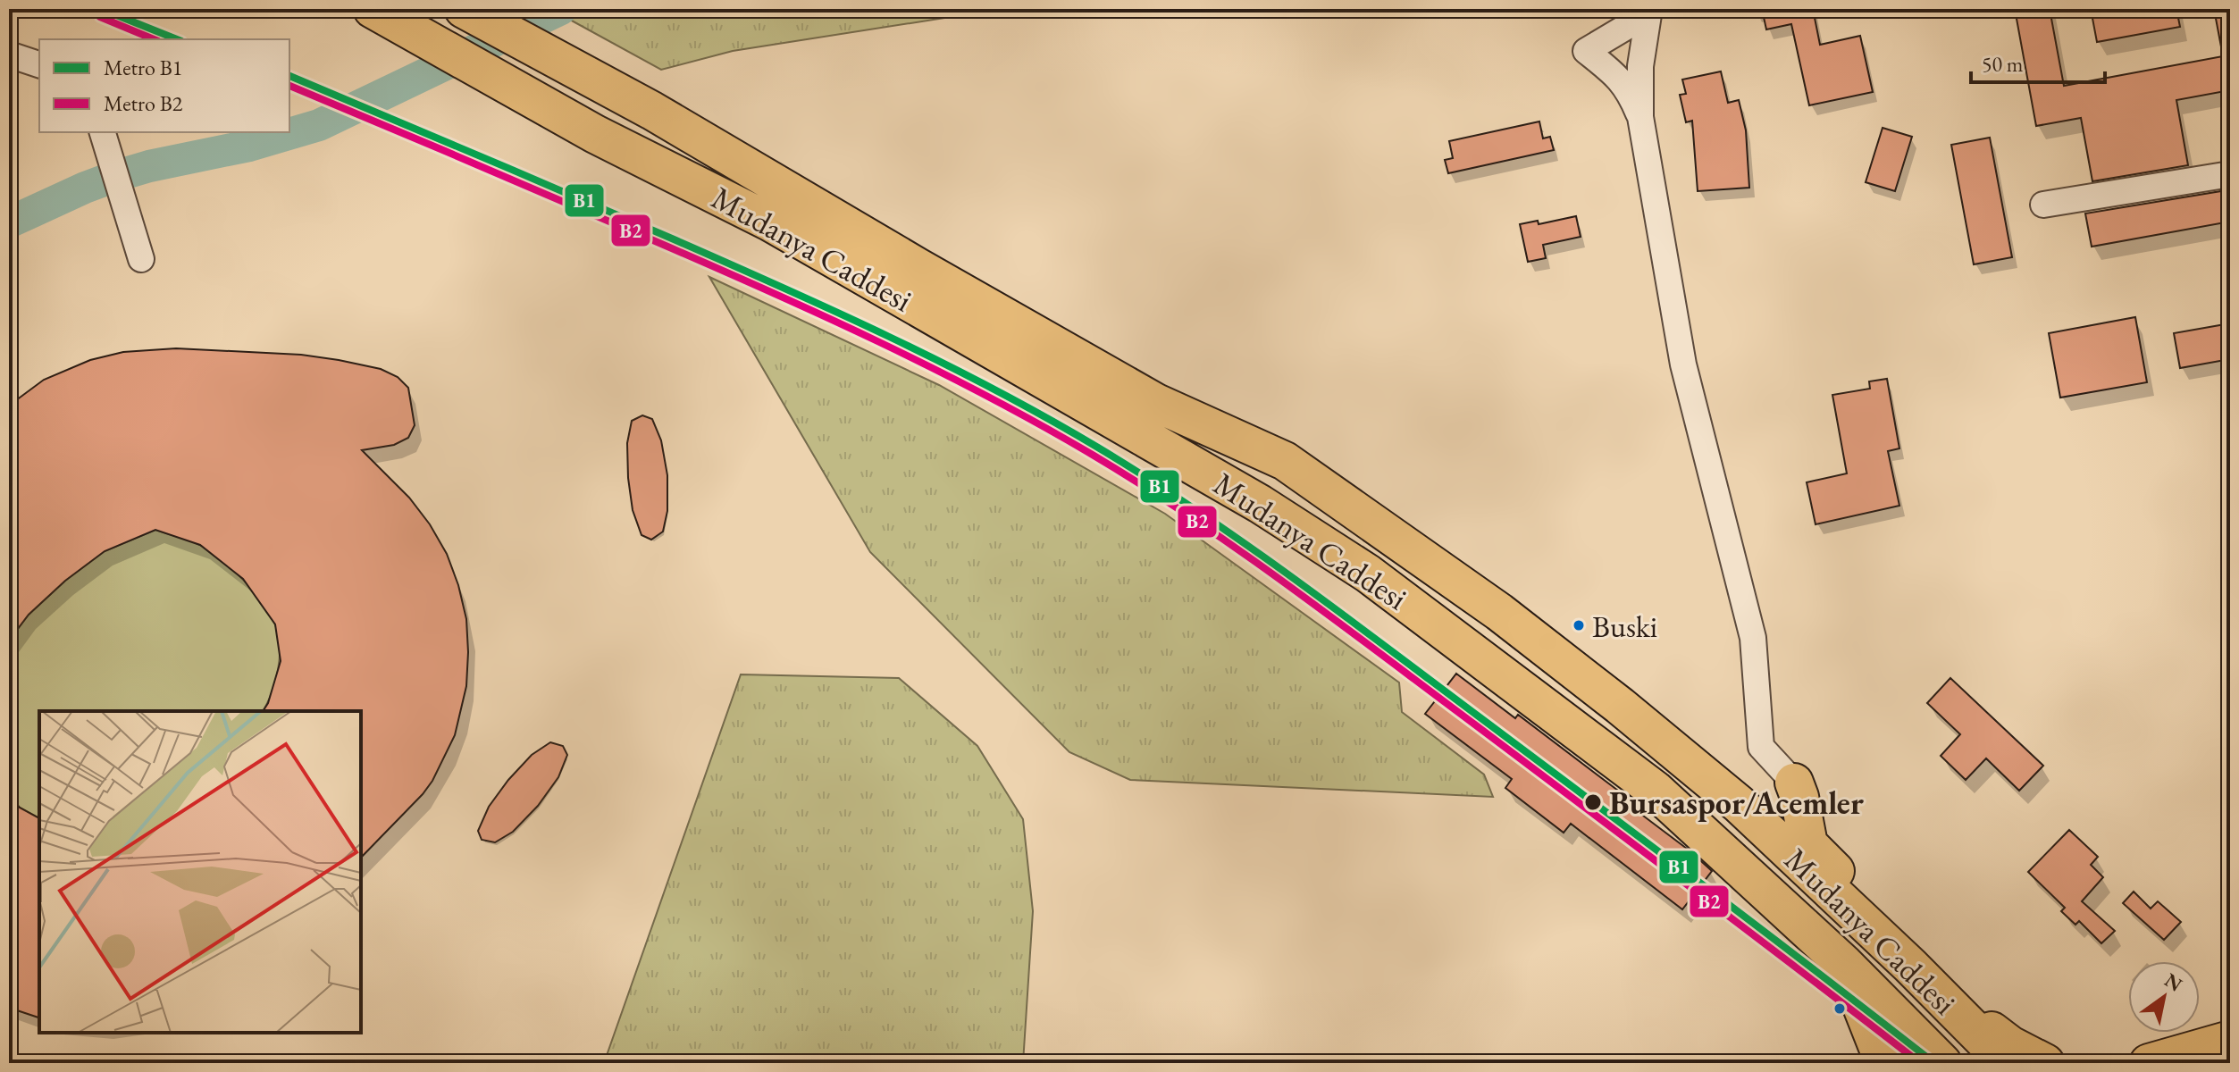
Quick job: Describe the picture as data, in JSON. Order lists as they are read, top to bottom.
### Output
{
  "streets": {
    "highway": ["Mudanya Caddesi"]
  },
  "places": ["Buski", "Bursaspor/Acemler"],
  "lines": ["metro line B1", "metro line B2"],
  "legend": ["Metro B1", "Metro B2"],
  "scale_bar": "50 m",
  "north": "top right"
}
